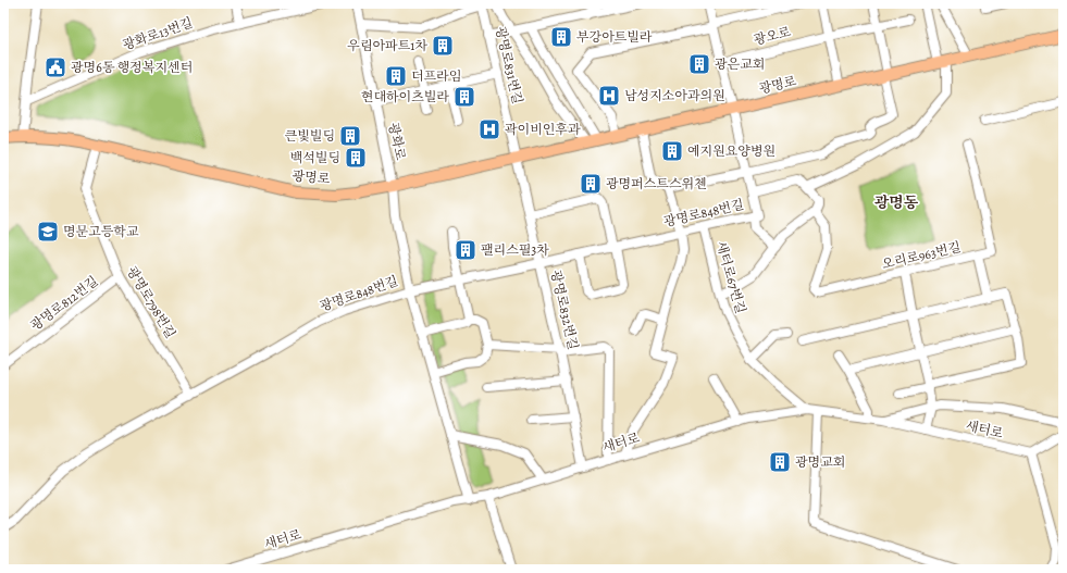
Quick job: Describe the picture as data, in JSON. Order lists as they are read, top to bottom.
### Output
{
  "streets": {
    "main road": ["광명로"],
    "street": [
      "광화로13번길",
      "광오로",
      "광명로831번길",
      "광화로",
      "광명로848번길",
      "오리로963번길",
      "새터로67번길",
      "광명로798번길",
      "광명로812번길",
      "광명로832번길",
      "새터로"
    ]
  },
  "crossings": [
    ["광명로831번길", "광명로"],
    ["광명로831번길", "광명로832번길"],
    ["광명로", "광화로"],
    ["광명로", "광명로848번길"],
    ["광명로", "광명로798번길"],
    ["광명로", "광명로832번길"],
    ["광화로", "광명로848번길"],
    ["광화로", "새터로"],
    ["광명로848번길", "새터로67번길"],
    ["광명로848번길", "광명로798번길"],
    ["광명로848번길", "광명로832번길"],
    ["새터로67번길", "새터로"],
    ["광명로798번길", "광명로812번길"],
    ["광명로832번길", "새터로"]
  ],
  "districts": ["광명동"],
  "places": {
    "building": [
      "부강아트빌라",
      "우림아파트1차",
      "광은교회",
      "더프라임",
      "현대하이츠빌라",
      "큰빛빌딩",
      "예지원요양병원",
      "백석빌딩",
      "광명퍼스트스위첸",
      "팰리스필3차",
      "광명교회"
    ],
    "public building": ["광명6동 행정복지센터"],
    "hospital": ["남성지소아과의원", "곽이비인후과"],
    "school or university": ["명문고등학교"]
  }
}
